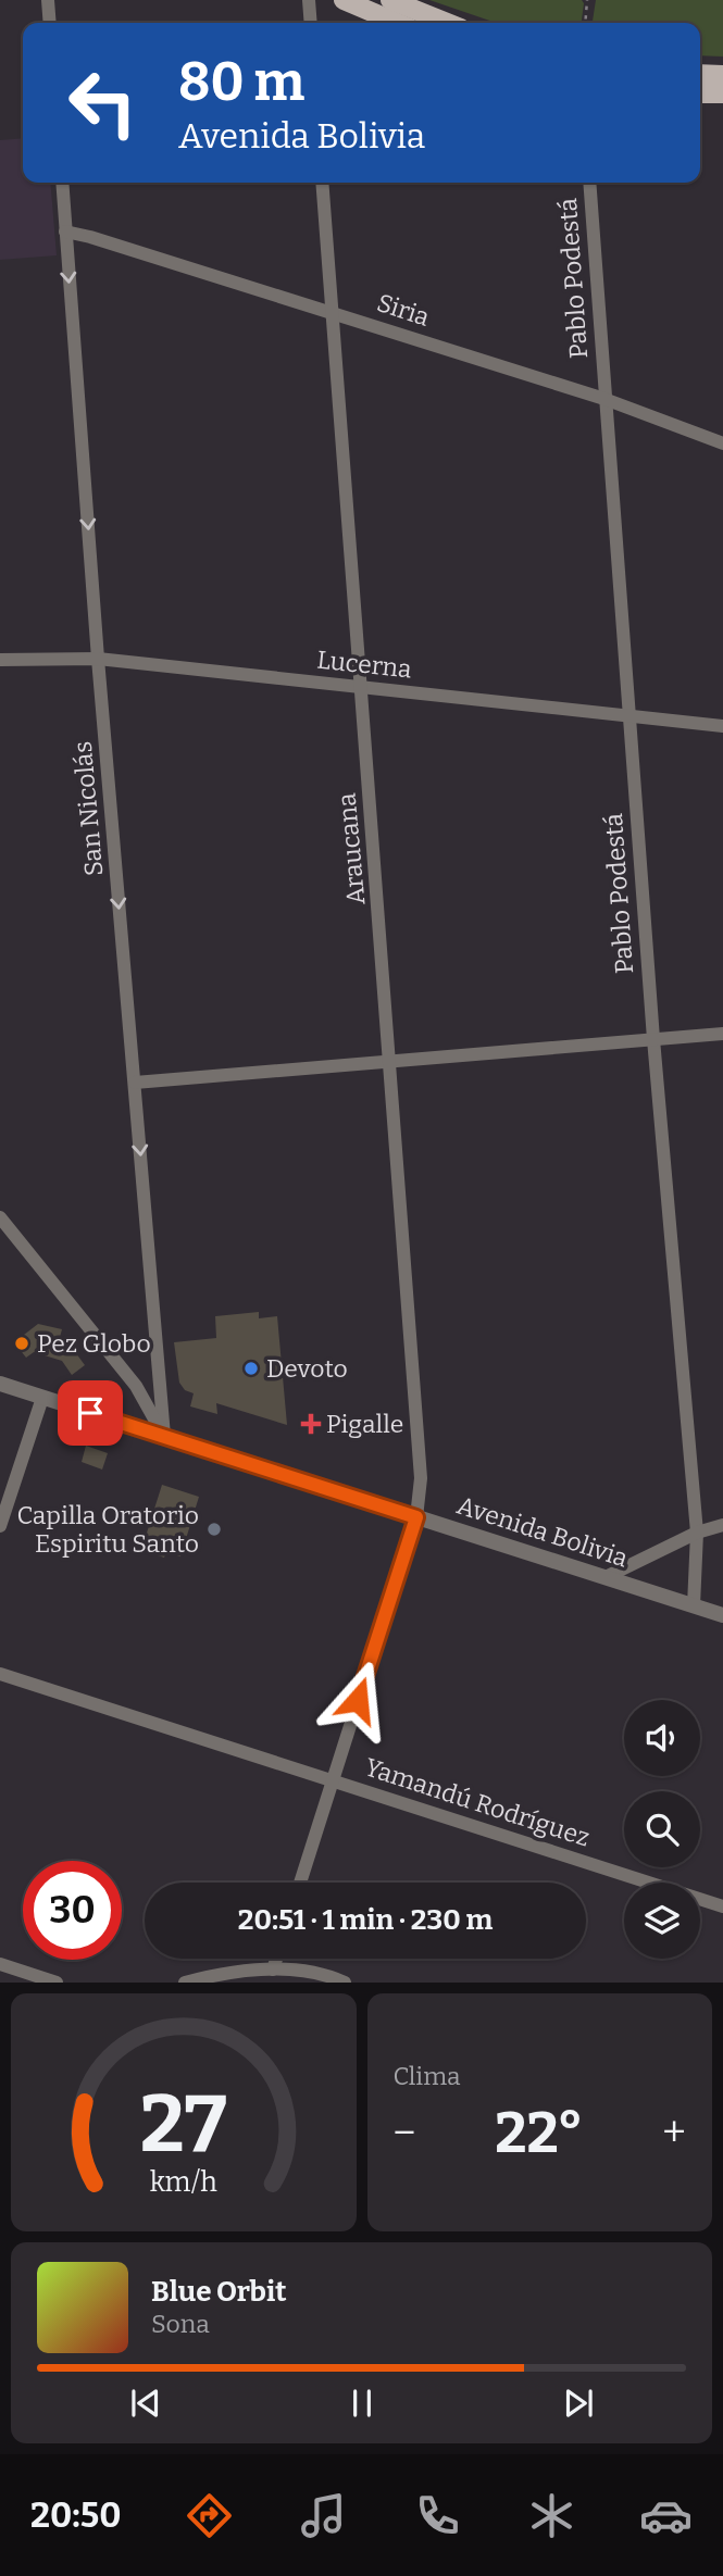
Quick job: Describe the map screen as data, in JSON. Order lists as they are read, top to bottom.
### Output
{
  "streets": {
    "street": [
      "Pablo Podestá",
      "Siria",
      "Lucerna",
      "San Nicolás",
      "Araucana",
      "Avenida Bolivia",
      "Yamandú Rodríguez"
    ]
  },
  "crossings": [
    ["Pablo Podestá", "Siria"],
    ["Pablo Podestá", "Lucerna"],
    ["Pablo Podestá", "Avenida Bolivia"],
    ["Siria", "San Nicolás"],
    ["Siria", "Araucana"],
    ["Lucerna", "San Nicolás"],
    ["Lucerna", "Araucana"],
    ["San Nicolás", "Avenida Bolivia"],
    ["Araucana", "Avenida Bolivia"],
    ["Araucana", "Yamandú Rodríguez"]
  ],
  "one_way": ["San Nicolás"],
  "places": {
    "other": ["Pez Globo", "Devoto", "Capilla Oratorio Espiritu Santo"],
    "health": ["Pigalle"]
  },
  "page": {
    "turn": ["80 m", "Avenida Bolivia"],
    "limit": "30",
    "trip": "20:51 · 1 min · 230 m",
    "tile": "Clima",
    "heat": ["−", "22°", "+"],
    "song": ["Blue Orbit", "Sona"],
    "tabs": "20:50",
    "gauge": ["27", "km/h"]
  }
}
